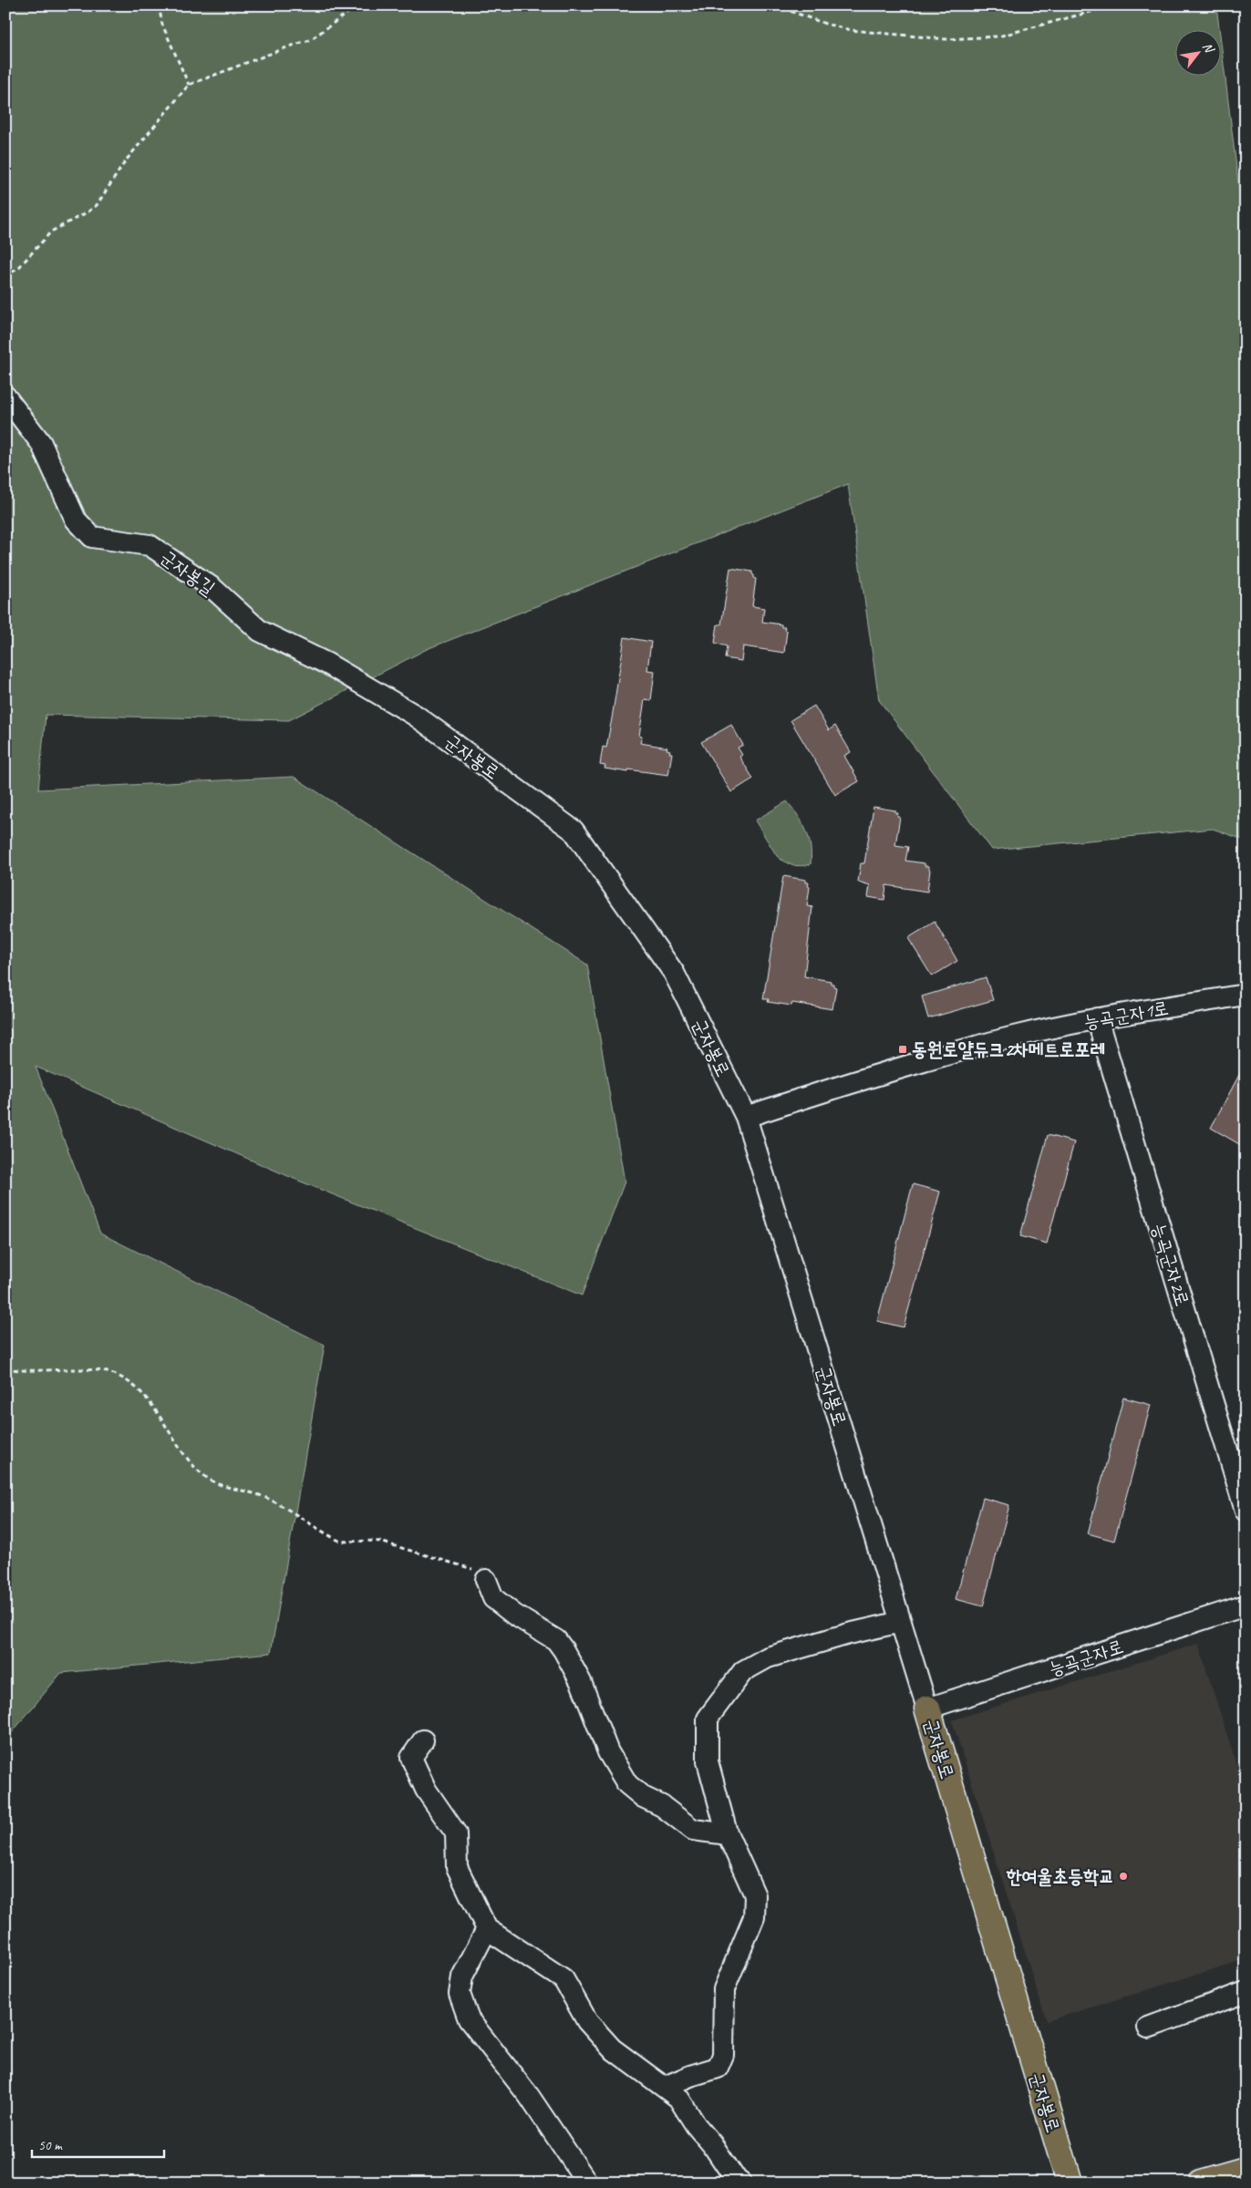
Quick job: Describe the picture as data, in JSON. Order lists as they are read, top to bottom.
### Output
{
  "streets": {
    "main road": ["군자봉로"],
    "street": [
      "군자봉길",
      "능곡군자1로",
      "능곡군자2로",
      "능곡군자로"
    ]
  },
  "crossings": [
    ["군자봉길", "군자봉로"],
    ["군자봉로", "능곡군자1로"],
    ["군자봉로", "능곡군자로"],
    ["능곡군자1로", "능곡군자2로"]
  ],
  "places": {
    "transit": ["동원로얄듀크2차메트로포레"],
    "other": ["한여울초등학교"]
  },
  "scale_bar": "50 m",
  "north": "top right"
}
